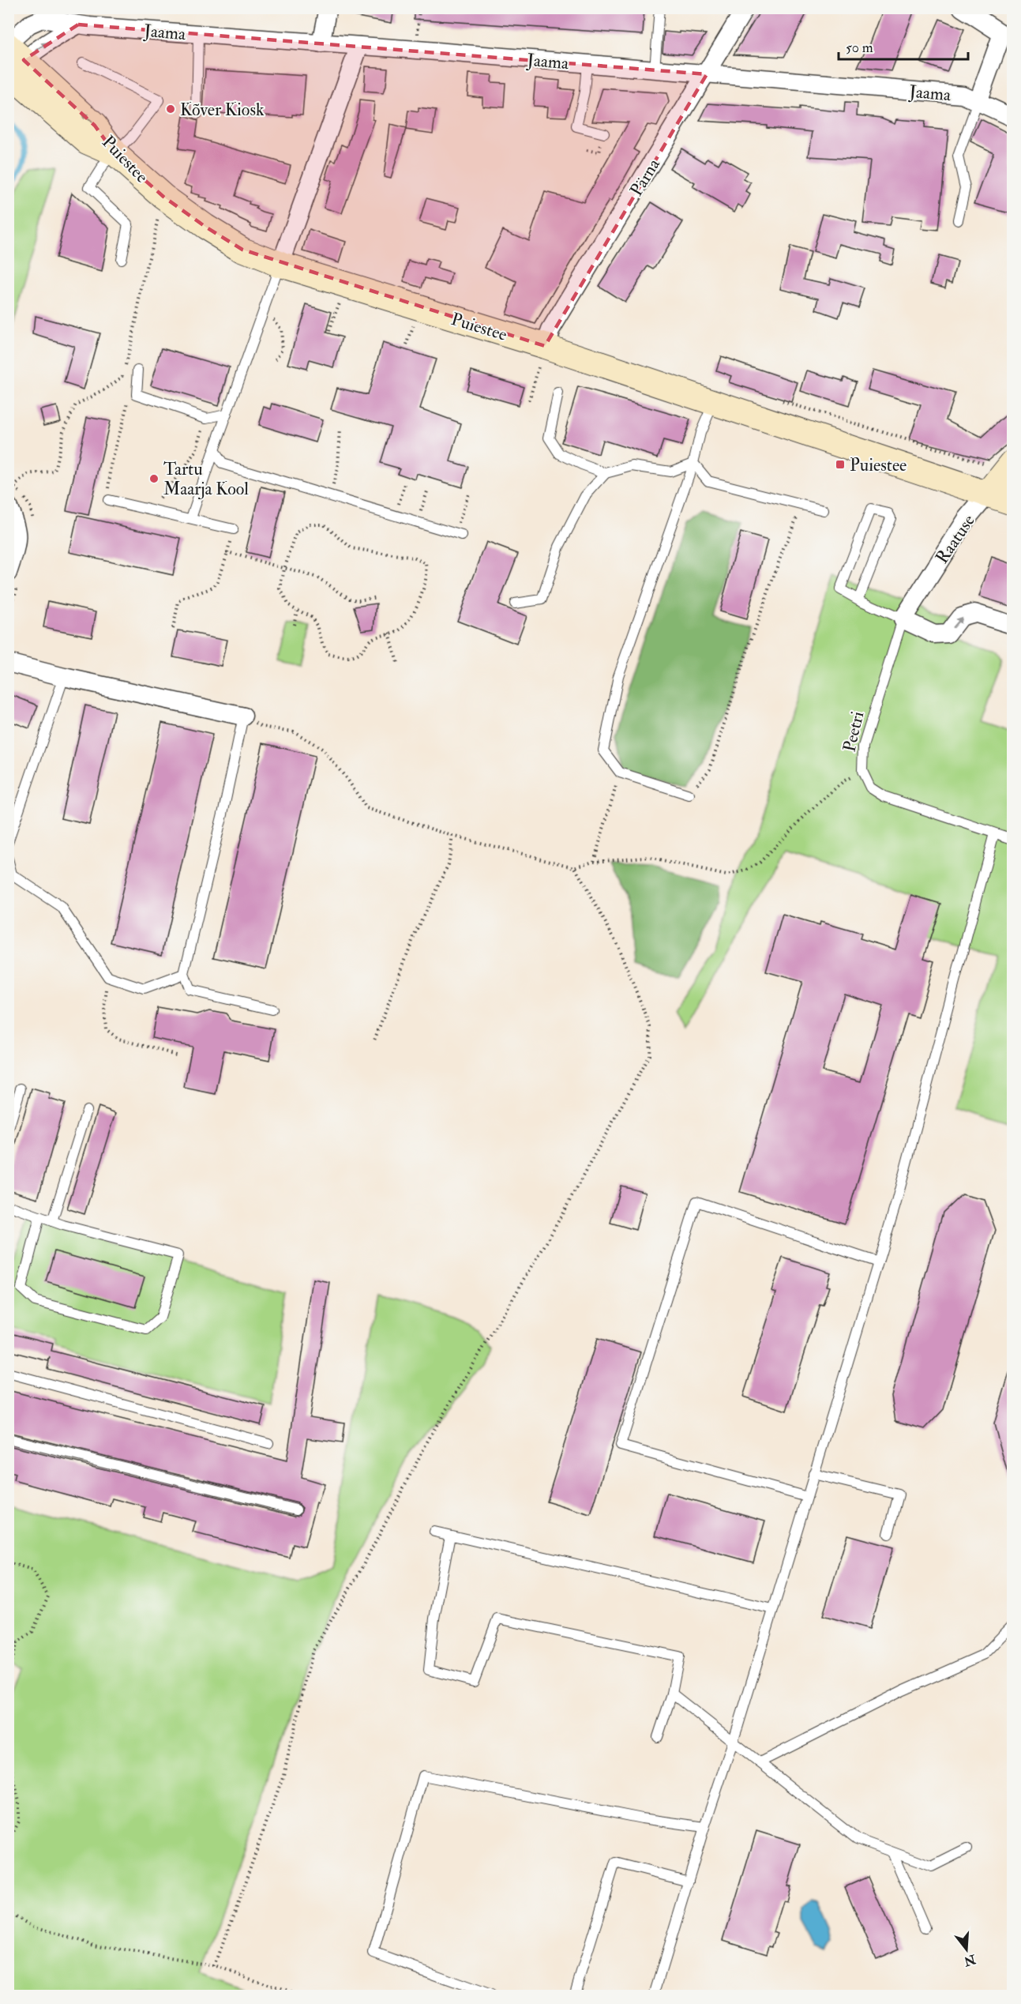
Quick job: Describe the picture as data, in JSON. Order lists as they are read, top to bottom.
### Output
{
  "streets": {
    "main road": ["Puiestee", "Raatuse"],
    "street": ["Jaama", "Pärna"],
    "lane": ["Peetri"]
  },
  "crossings": [
    ["Jaama", "Puiestee"],
    ["Jaama", "Pärna"],
    ["Puiestee", "Pärna"],
    ["Puiestee", "Raatuse"],
    ["Raatuse", "Peetri"]
  ],
  "places": {
    "other": ["Kõver Kiosk", "Tartu Maarja Kool"],
    "transit": ["Puiestee"]
  },
  "scale_bar": "50 m",
  "north": "bottom"
}
